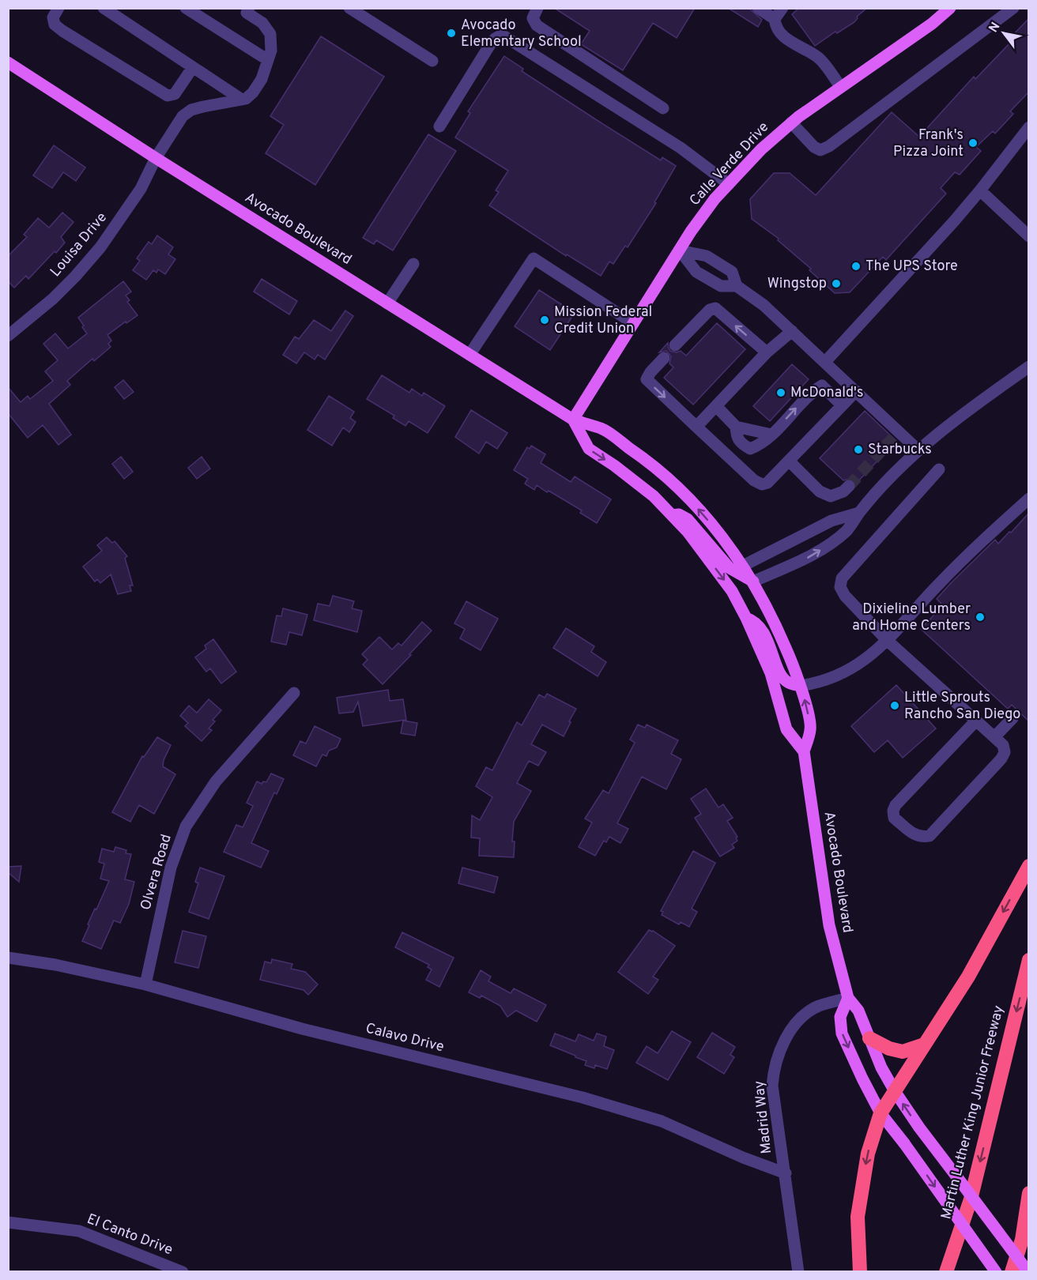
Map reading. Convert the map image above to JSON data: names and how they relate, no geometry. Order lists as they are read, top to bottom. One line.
{"streets":{"highway":["Martin Luther King Junior Freeway"],"main road":["Calle Verde Drive","Avocado Boulevard"],"street":["Louisa Drive","Olvera Road","Calavo Drive","Madrid Way","El Canto Drive"]},"crossings":[["Calle Verde Drive","Avocado Boulevard"],["Avocado Boulevard","Louisa Drive"],["Avocado Boulevard","Madrid Way"],["Olvera Road","Calavo Drive"],["Calavo Drive","Madrid Way"]],"places":["Avocado Elementary School","Frank's Pizza Joint","The UPS Store","Wingstop","Mission Federal Credit Union","McDonald's","Starbucks","Dixieline Lumber and Home Centers","Little Sprouts Rancho San Diego"],"north":"top left"}
